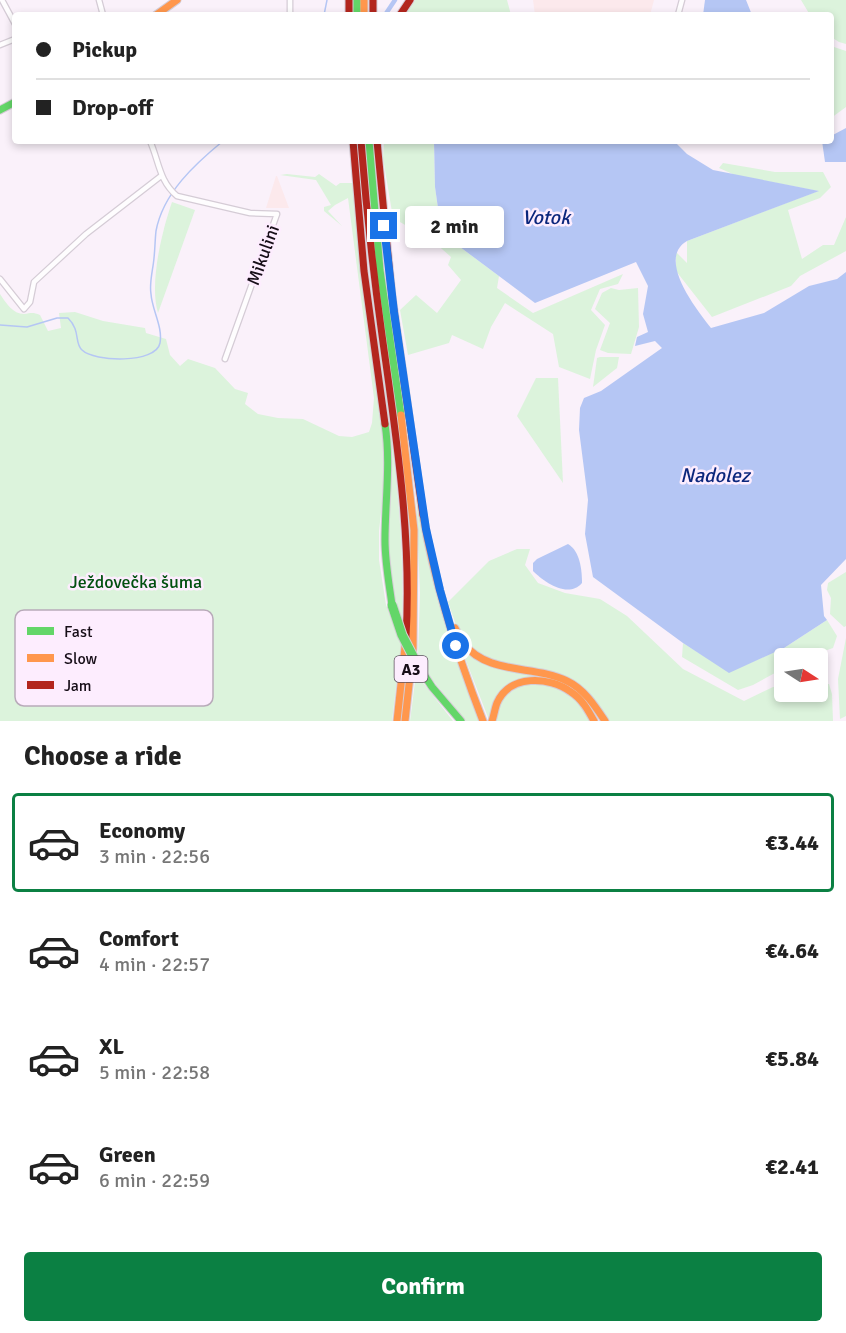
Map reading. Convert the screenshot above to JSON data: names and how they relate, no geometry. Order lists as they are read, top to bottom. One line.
{"streets":{"main road":["A3"],"street":["Mikulini"]},"water":["Votok","Nadolez"],"parks":["Ježdovečka šuma"],"legend":["Fast","Slow","Jam"],"north":"right","page":{"banner":["Pickup","Drop-off"],"bubble":"2 min","heading":"Choose a ride","list":[{"name":"Economy","note":"3 min · 22:56","value":"€3.44"},{"name":"Comfort","note":"4 min · 22:57","value":"€4.64"},{"name":"XL","note":"5 min · 22:58","value":"€5.84"},{"name":"Green","note":"6 min · 22:59","value":"€2.41"}],"buttons":"Confirm"}}
